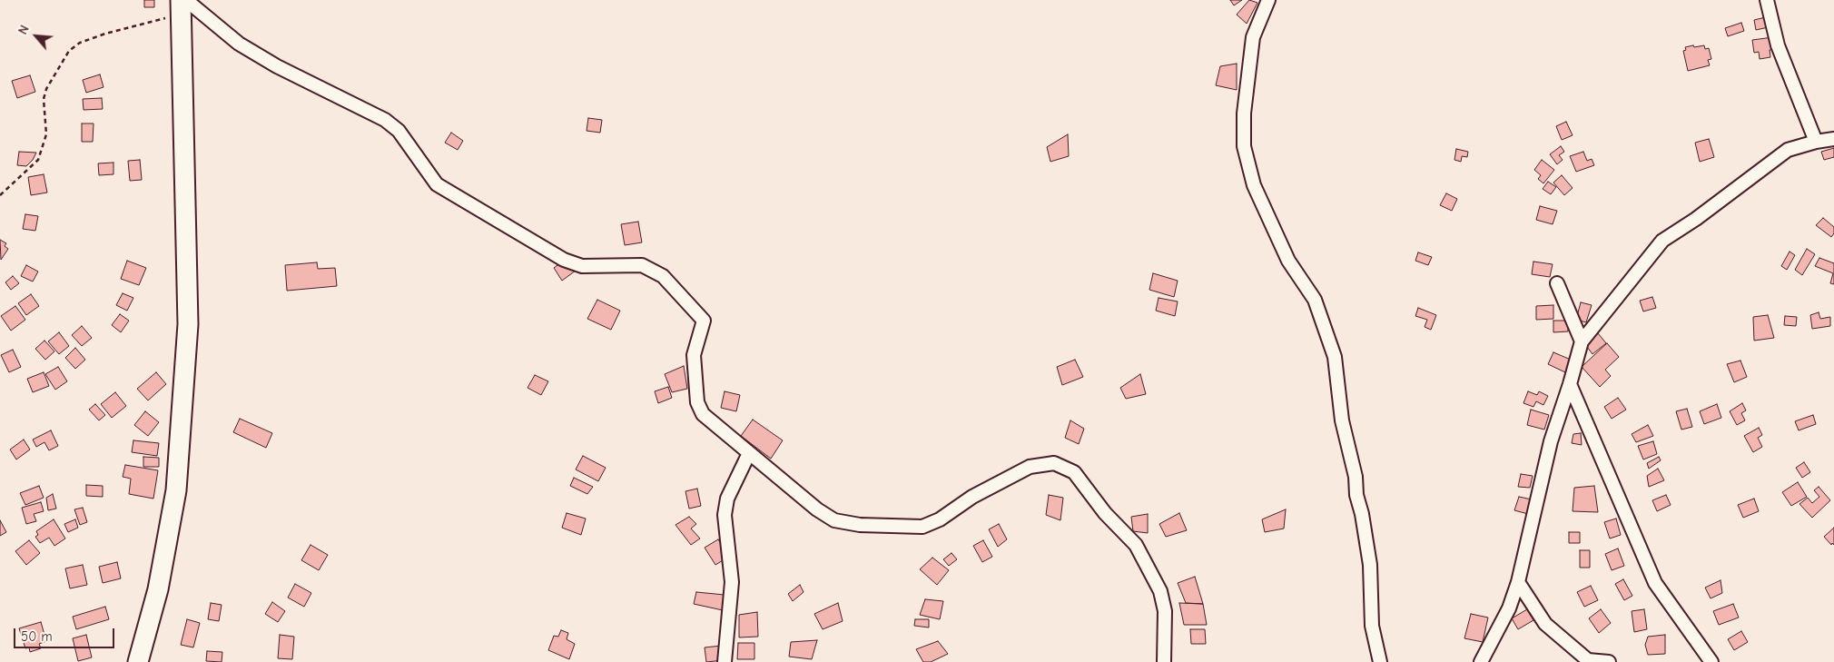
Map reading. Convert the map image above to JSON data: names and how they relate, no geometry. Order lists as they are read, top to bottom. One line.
{"scale_bar":"50 m","north":"top left"}
